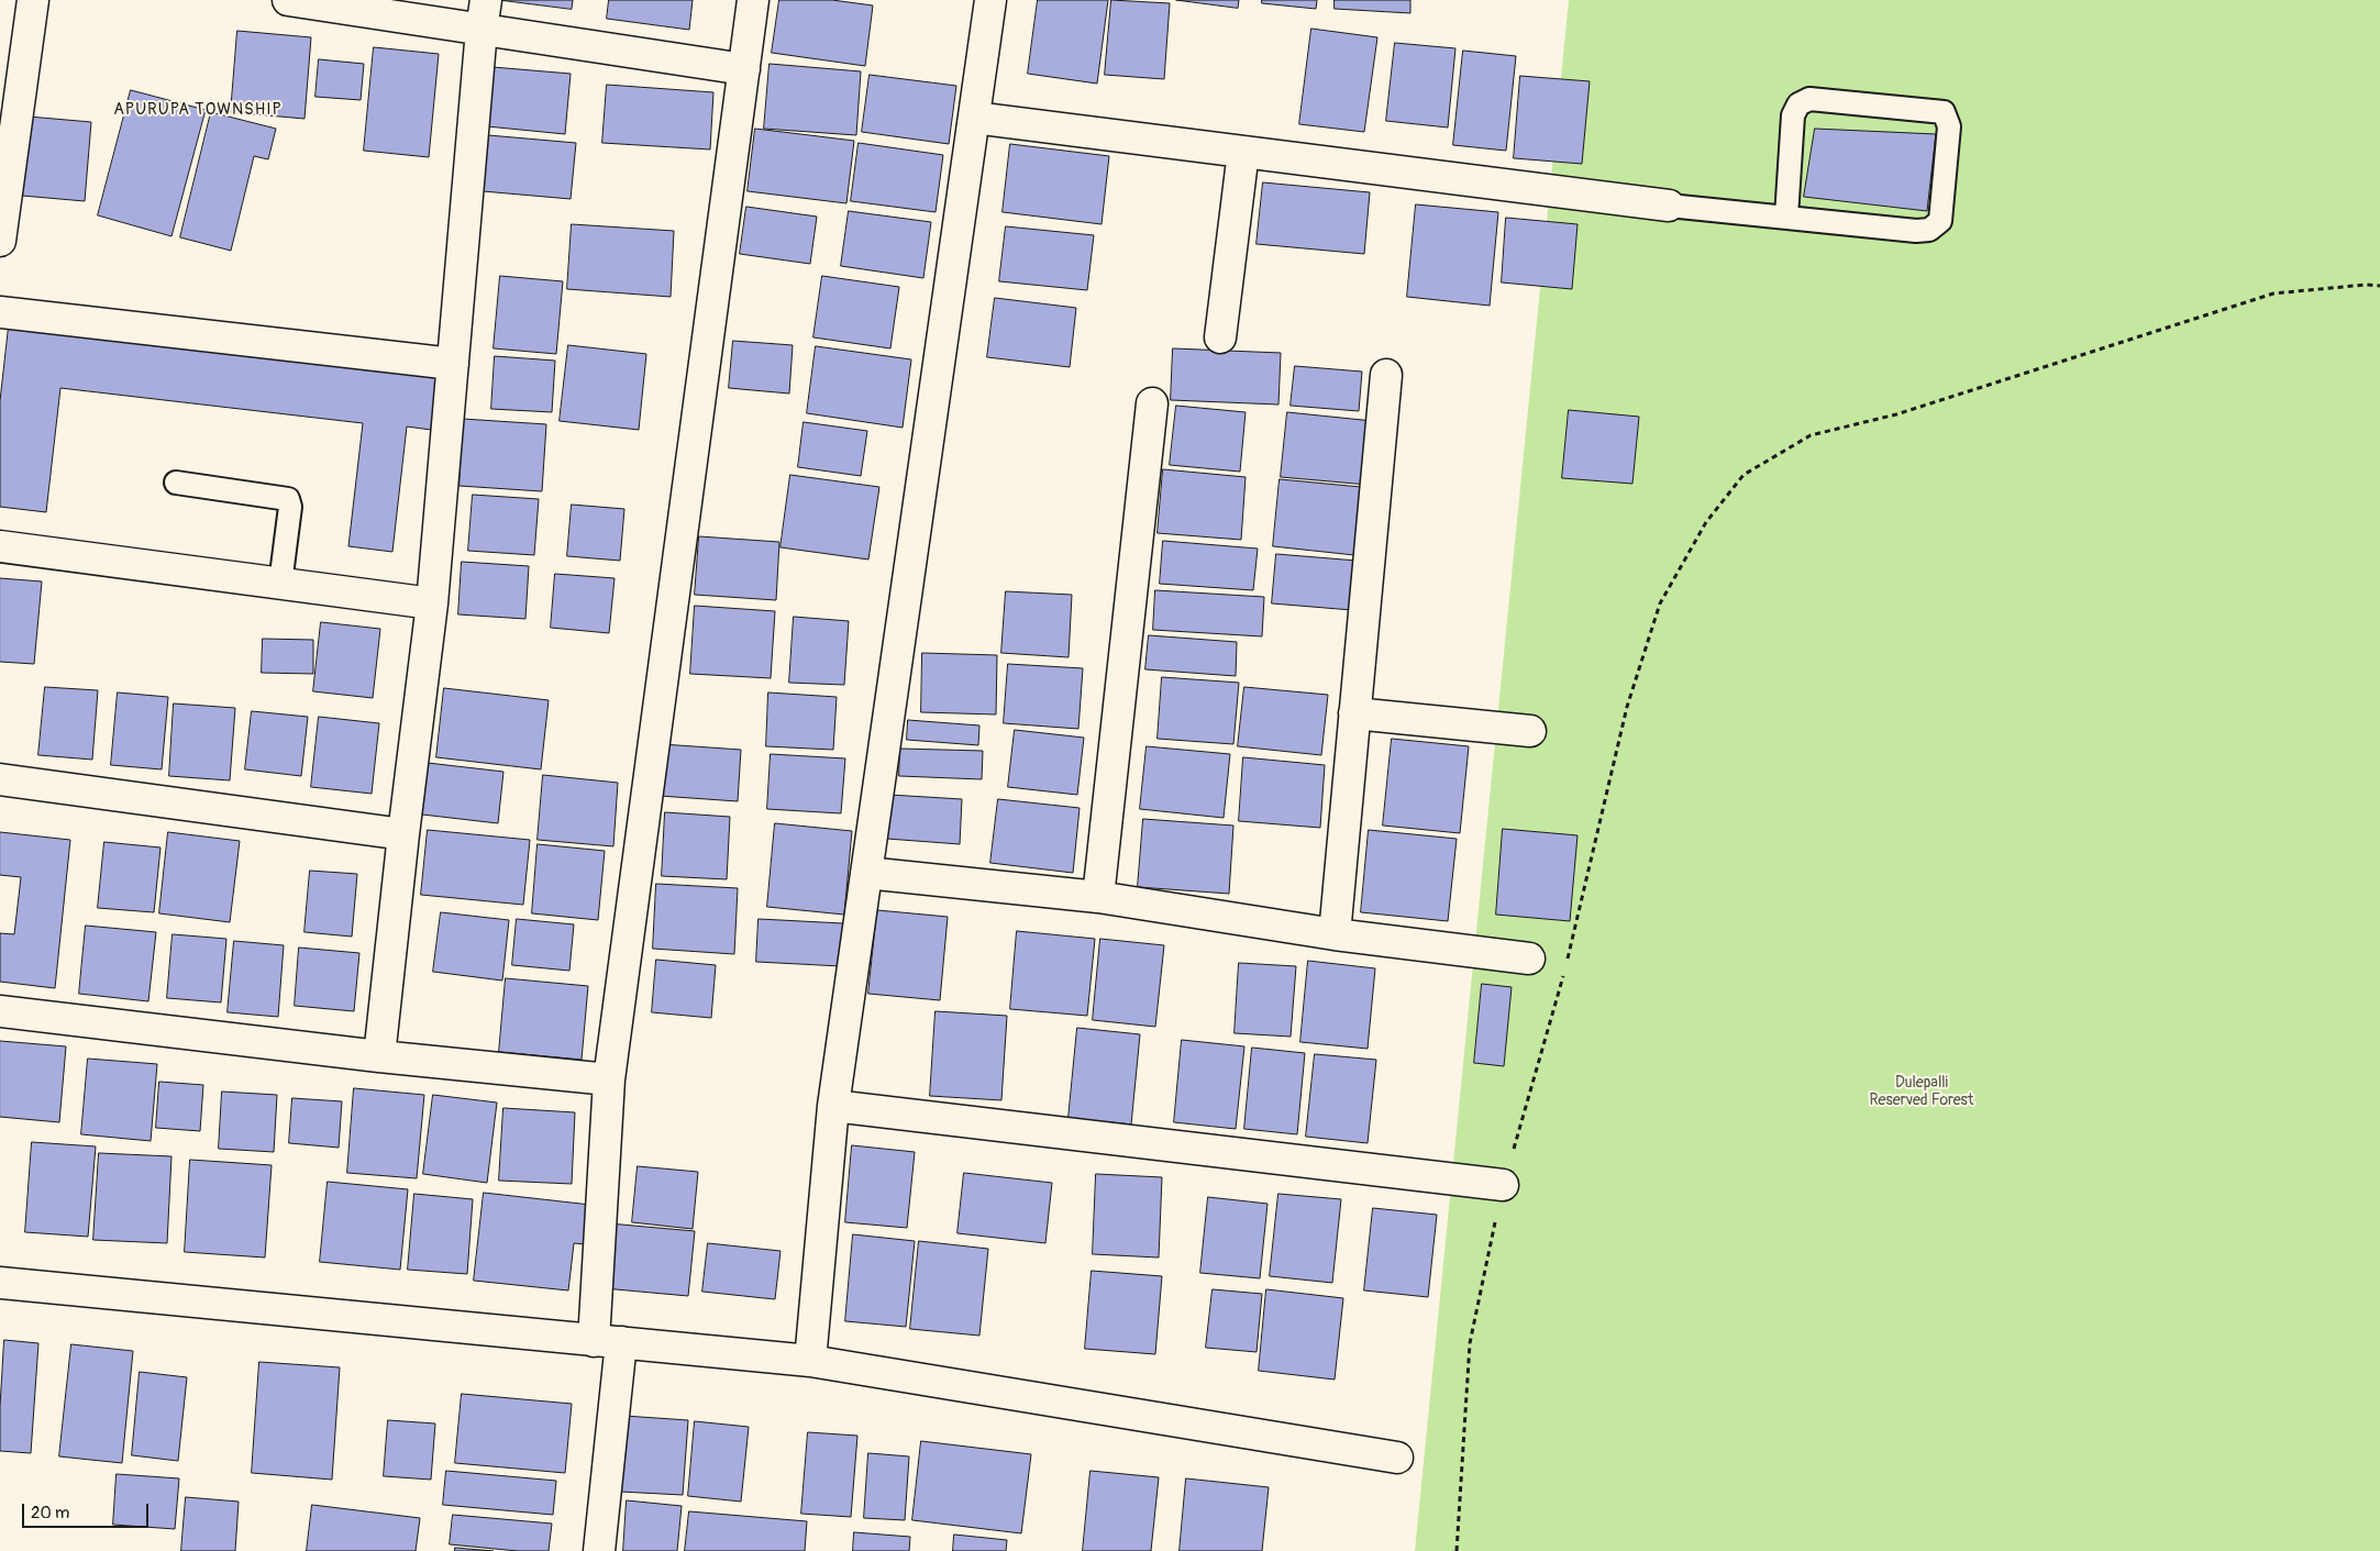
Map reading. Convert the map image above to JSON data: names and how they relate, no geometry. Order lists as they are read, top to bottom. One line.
{"districts":["APURUPA TOWNSHIP"],"parks":["Dulepalli Reserved Forest"],"scale_bar":"20 m"}
